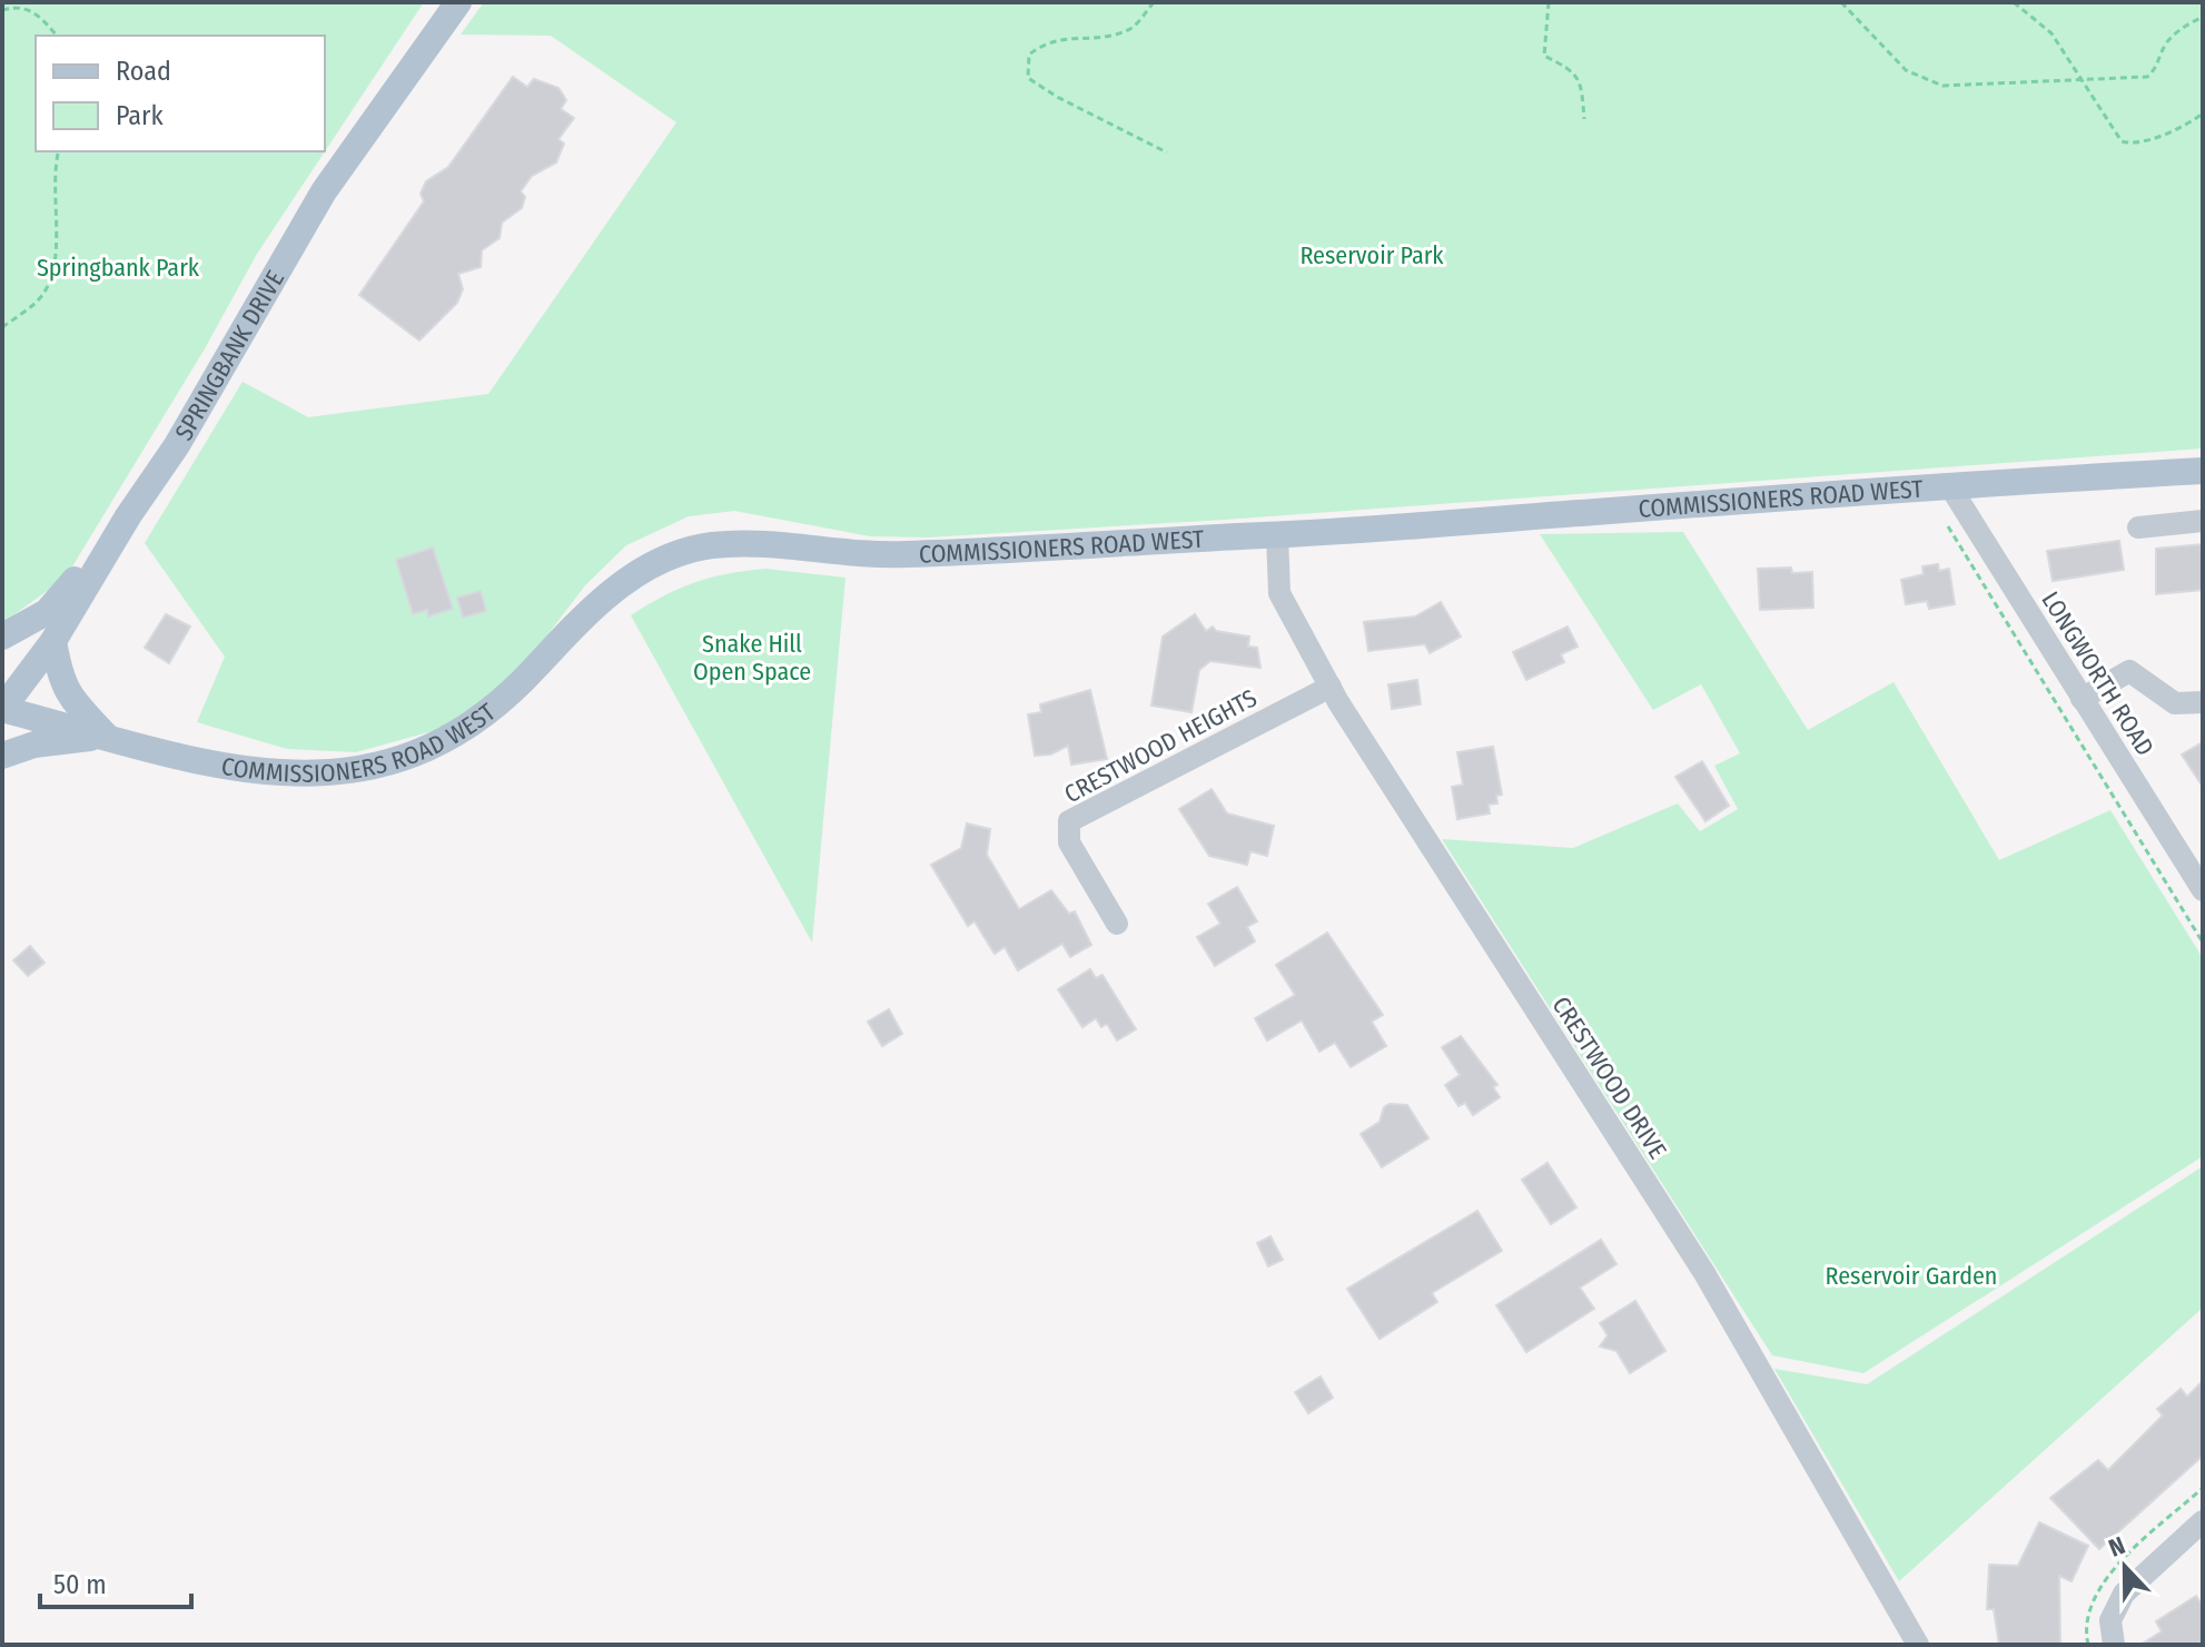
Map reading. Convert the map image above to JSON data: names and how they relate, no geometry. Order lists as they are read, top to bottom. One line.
{"streets":{"main road":["SPRINGBANK DRIVE","COMMISSIONERS ROAD WEST"],"street":["LONGWORTH ROAD","CRESTWOOD HEIGHTS","CRESTWOOD DRIVE"]},"crossings":[["SPRINGBANK DRIVE","COMMISSIONERS ROAD WEST"],["COMMISSIONERS ROAD WEST","LONGWORTH ROAD"],["COMMISSIONERS ROAD WEST","CRESTWOOD DRIVE"],["CRESTWOOD HEIGHTS","CRESTWOOD DRIVE"]],"parks":["Reservoir Park","Springbank Park","Snake Hill Open Space","Reservoir Garden"],"legend":["Road","Park"],"scale_bar":"50 m","north":"top"}
